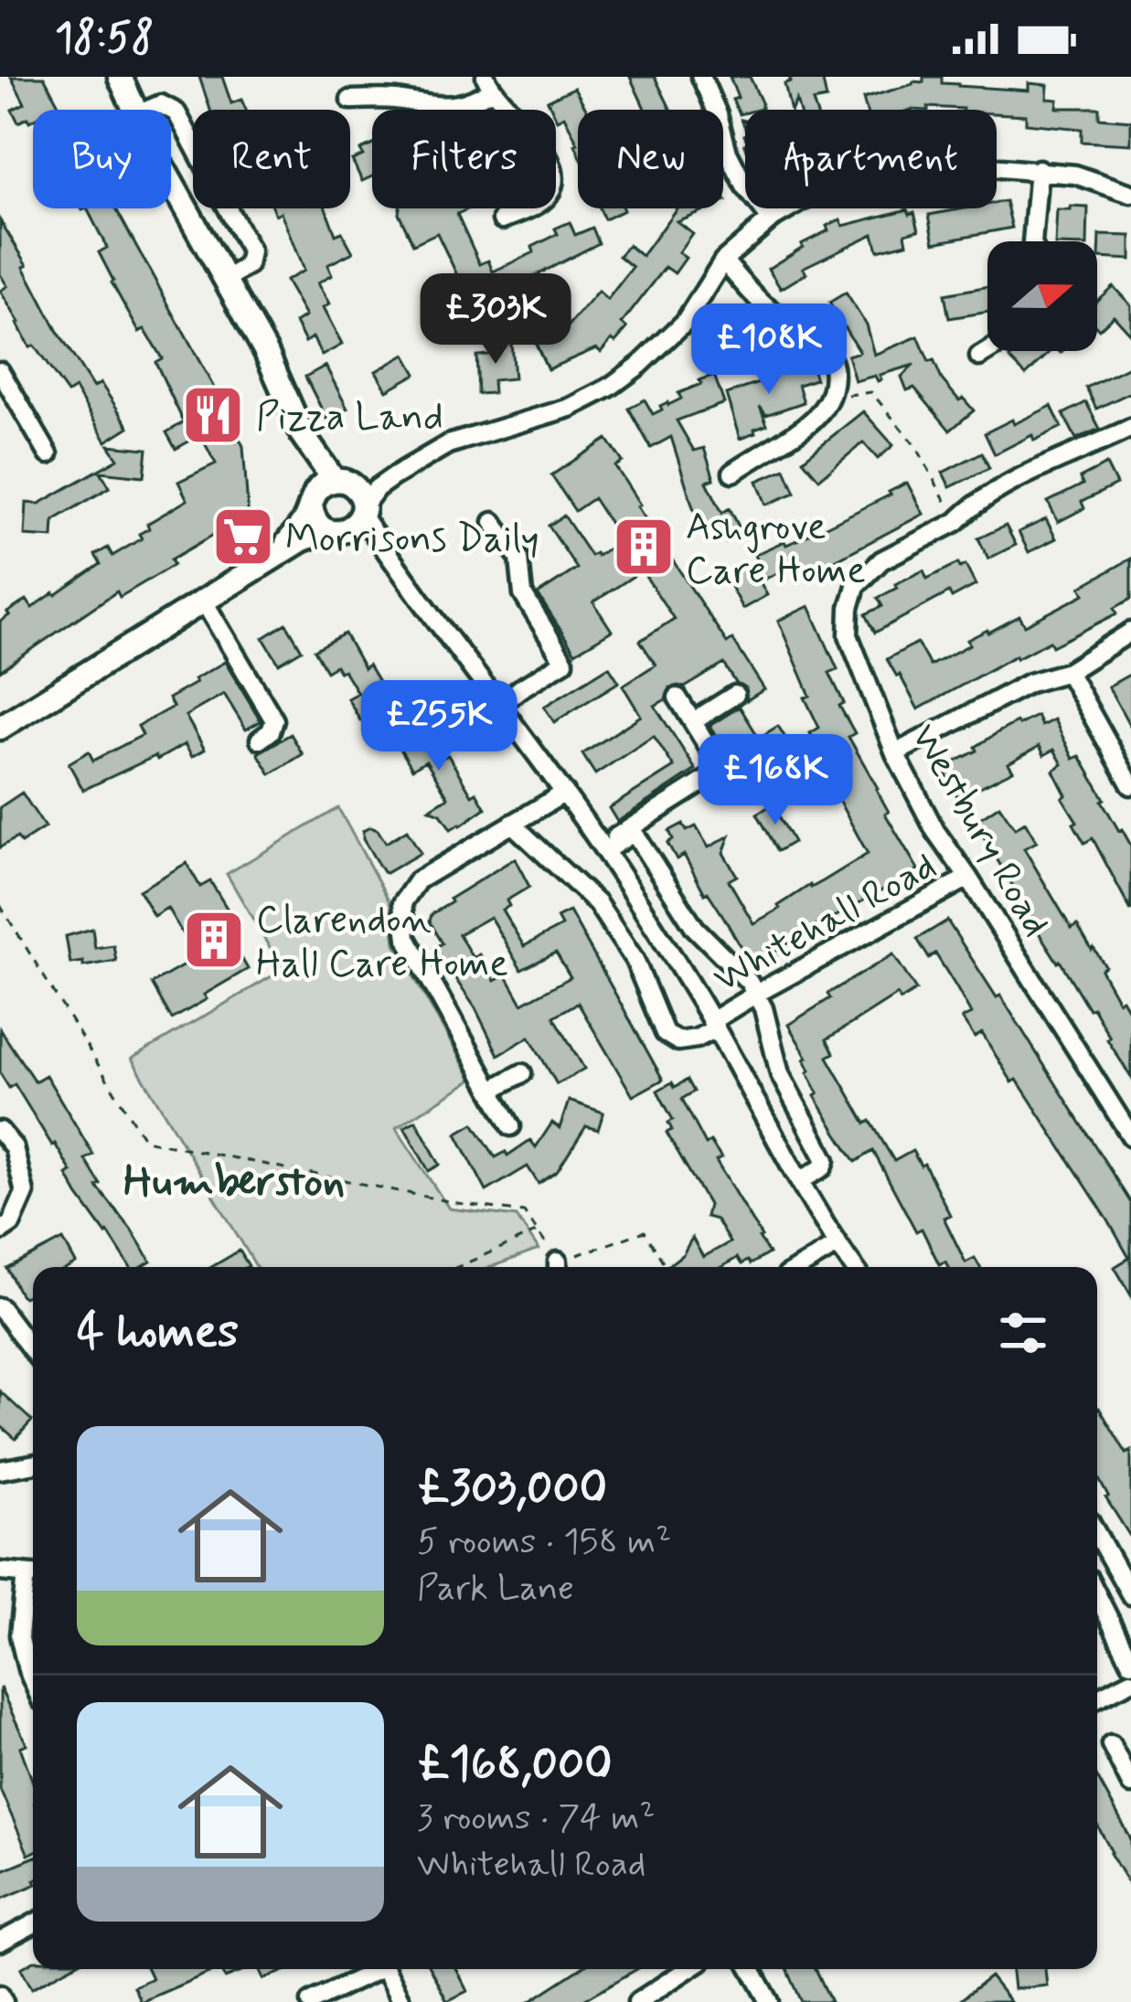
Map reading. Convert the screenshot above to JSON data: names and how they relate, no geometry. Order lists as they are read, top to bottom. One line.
{"streets":{"street":["Westbury Road","Whitehall Road"]},"crossings":[["Westbury Road","Whitehall Road"]],"districts":["Humberston"],"places":{"restaurant":["Pizza Land"],"supermarket":["Morrisons Daily"],"building":["Ashgrove Care Home","Clarendon Hall Care Home"]},"north":"right","page":{"status":"18:58","chip":["Buy","Rent","Filters","New","Apartment"],"price":["£303K","£108K","£255K","£168K"],"heading":"4 homes","list":[{"name":"£303,000","note":"5 rooms · 158 m² · Park Lane"},{"name":"£168,000","note":"3 rooms · 74 m² · Whitehall Road"}]}}
